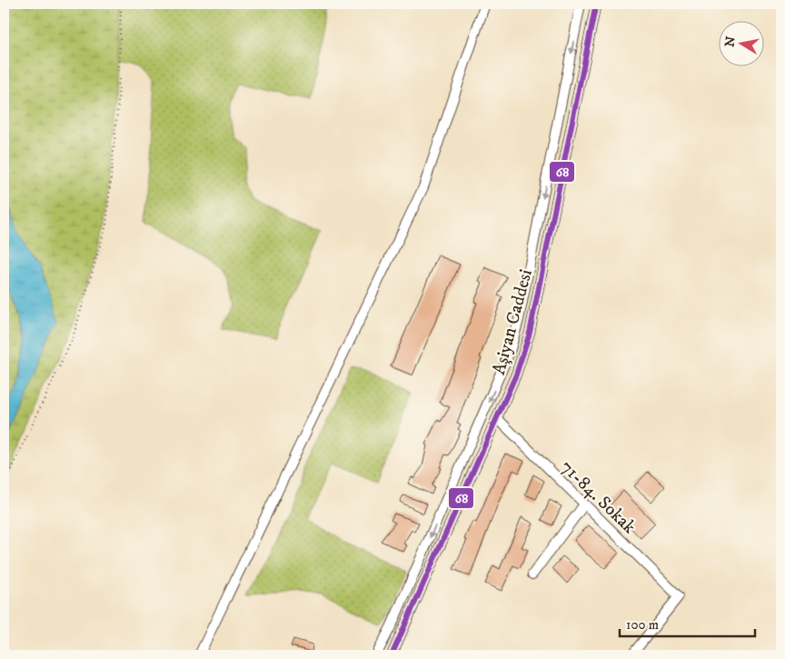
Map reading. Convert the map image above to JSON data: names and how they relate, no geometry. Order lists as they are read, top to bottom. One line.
{"streets":{"street":["Aşiyan Caddesi","71-84. Sokak"]},"crossings":[["Aşiyan Caddesi","71-84. Sokak"]],"lines":["transit line 68"],"scale_bar":"100 m","north":"left"}
